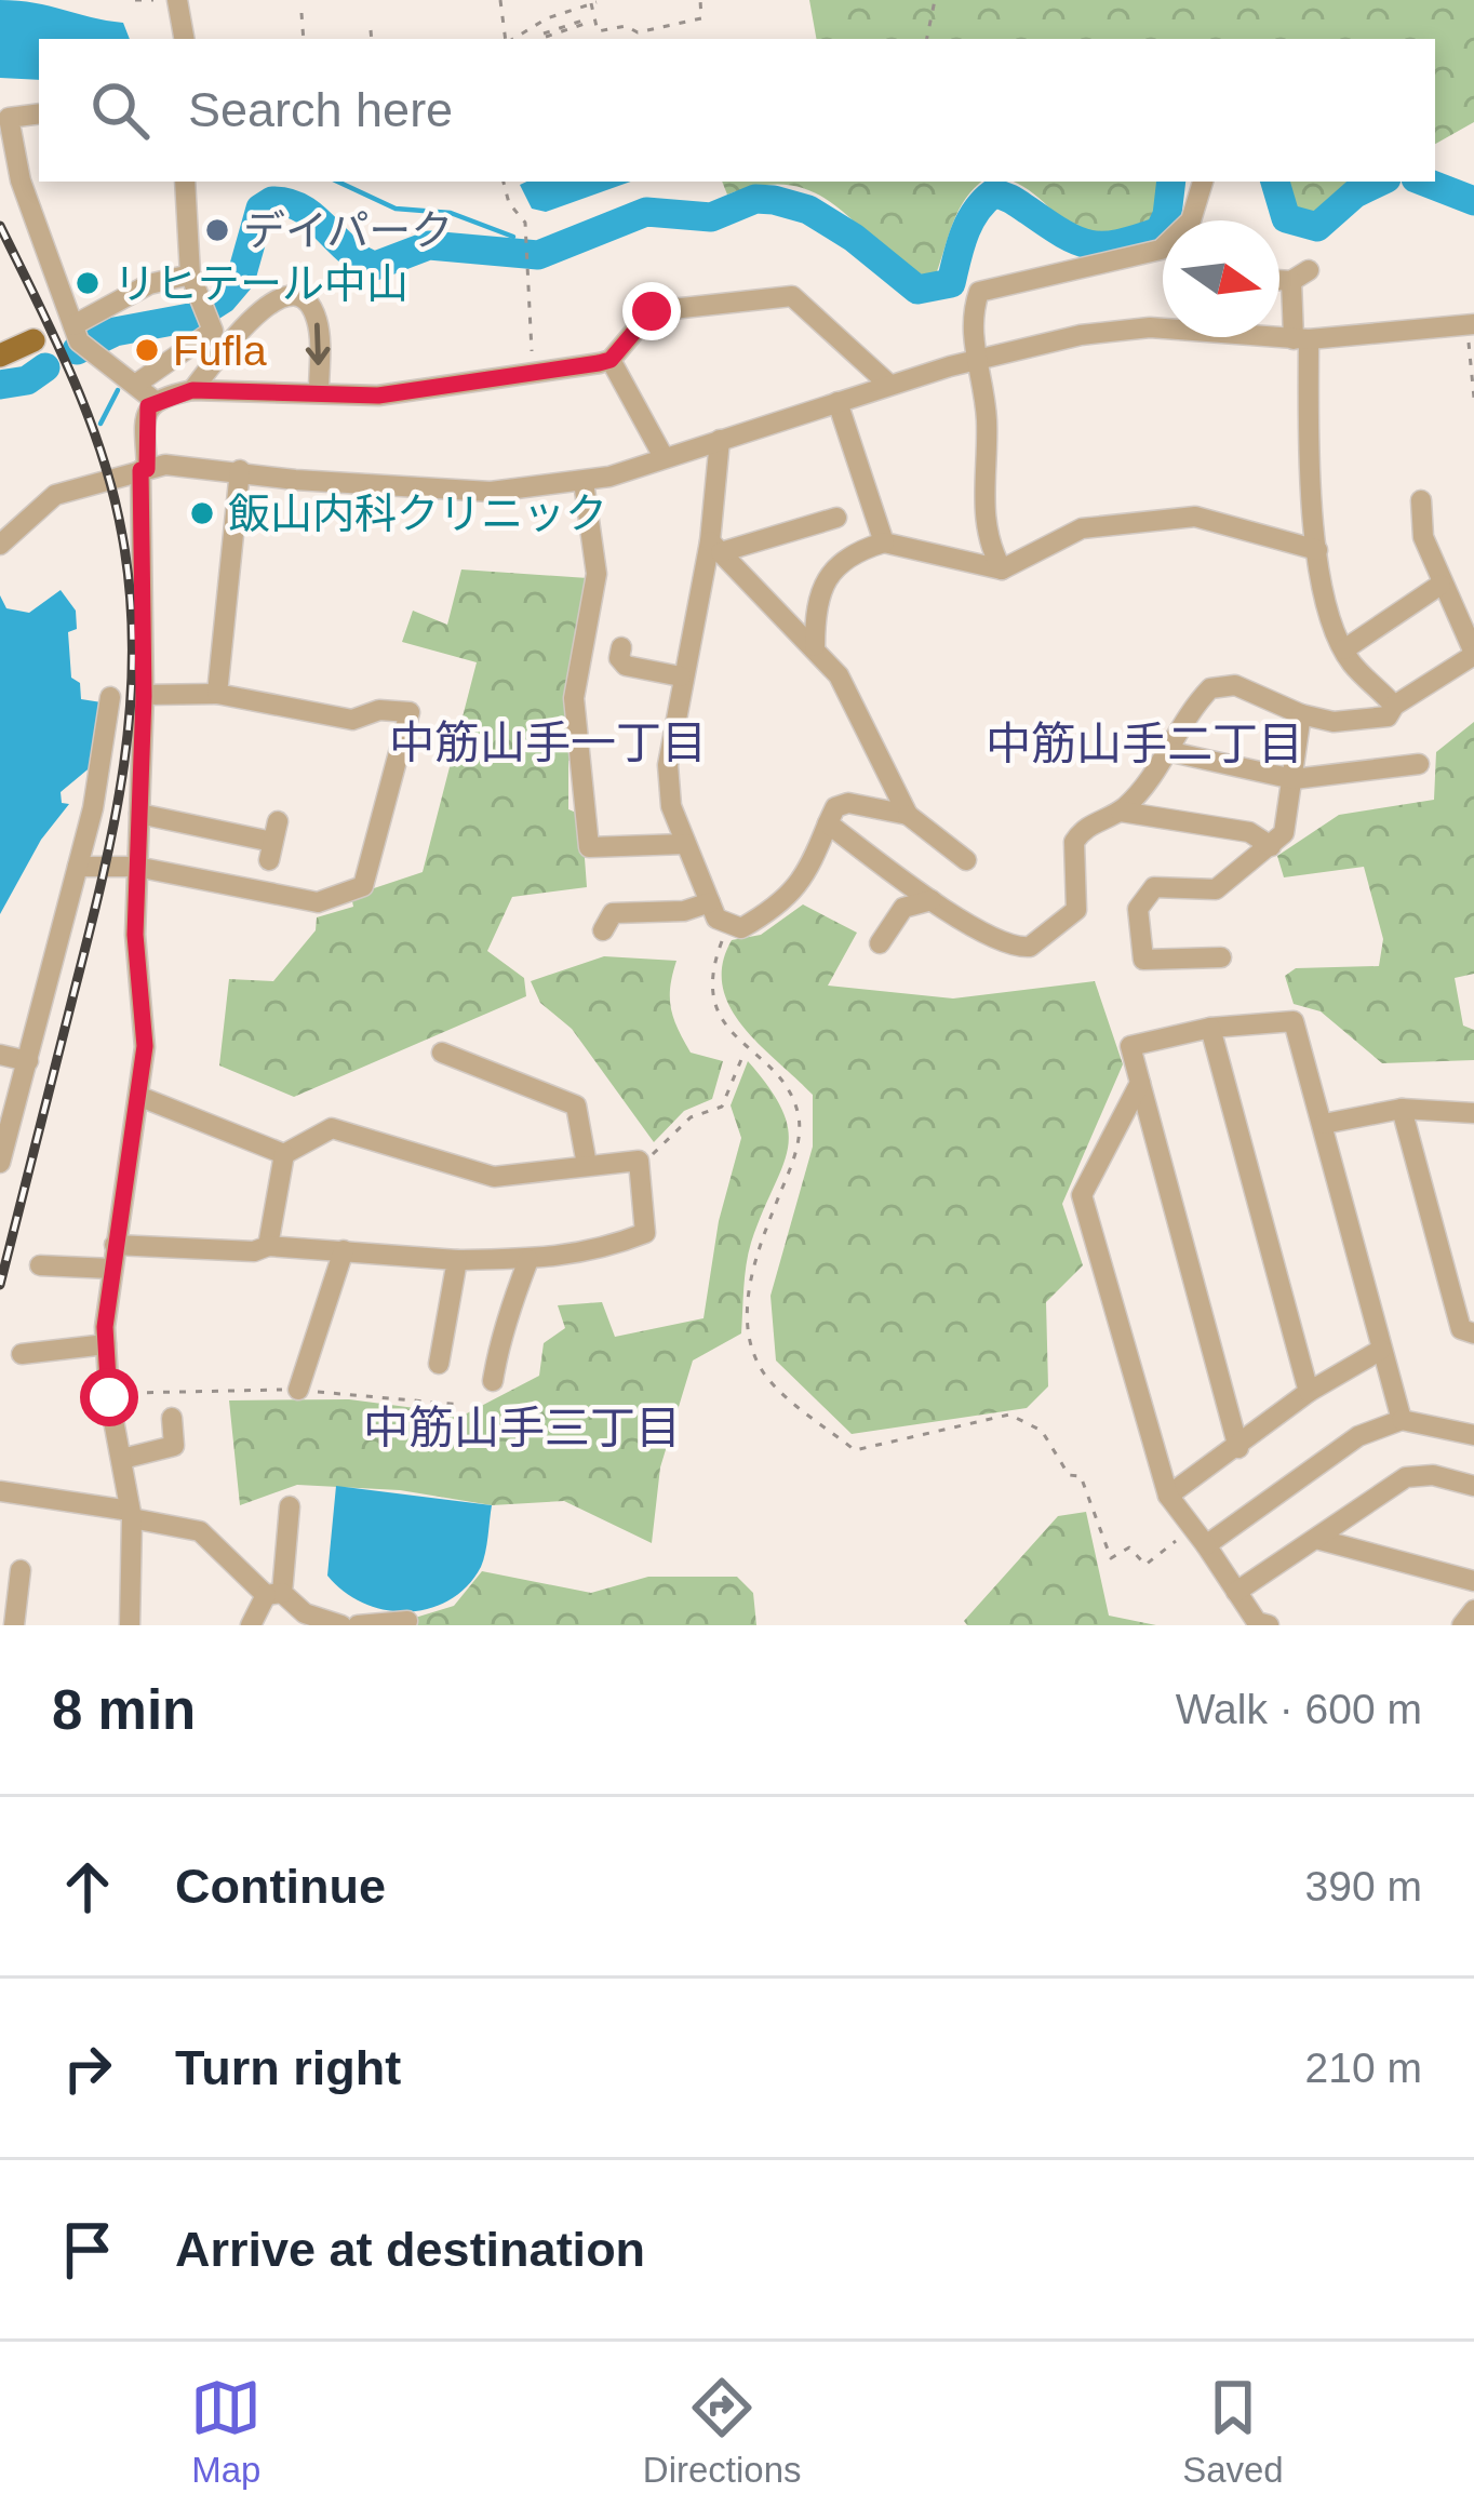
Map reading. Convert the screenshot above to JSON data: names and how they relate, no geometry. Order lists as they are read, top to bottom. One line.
{"districts":["中筋山手一丁目","中筋山手二丁目","中筋山手三丁目"],"places":["デイパーク","リヒテール中山","Fufla","飯山内科クリニック"],"north":"right","page":{"search":"Search here","heading":["8 min","Walk · 600 m"],"list":[["Continue","390 m"],["Turn right","210 m"],"Arrive at destination"],"nav":["Map","Directions","Saved"]}}
